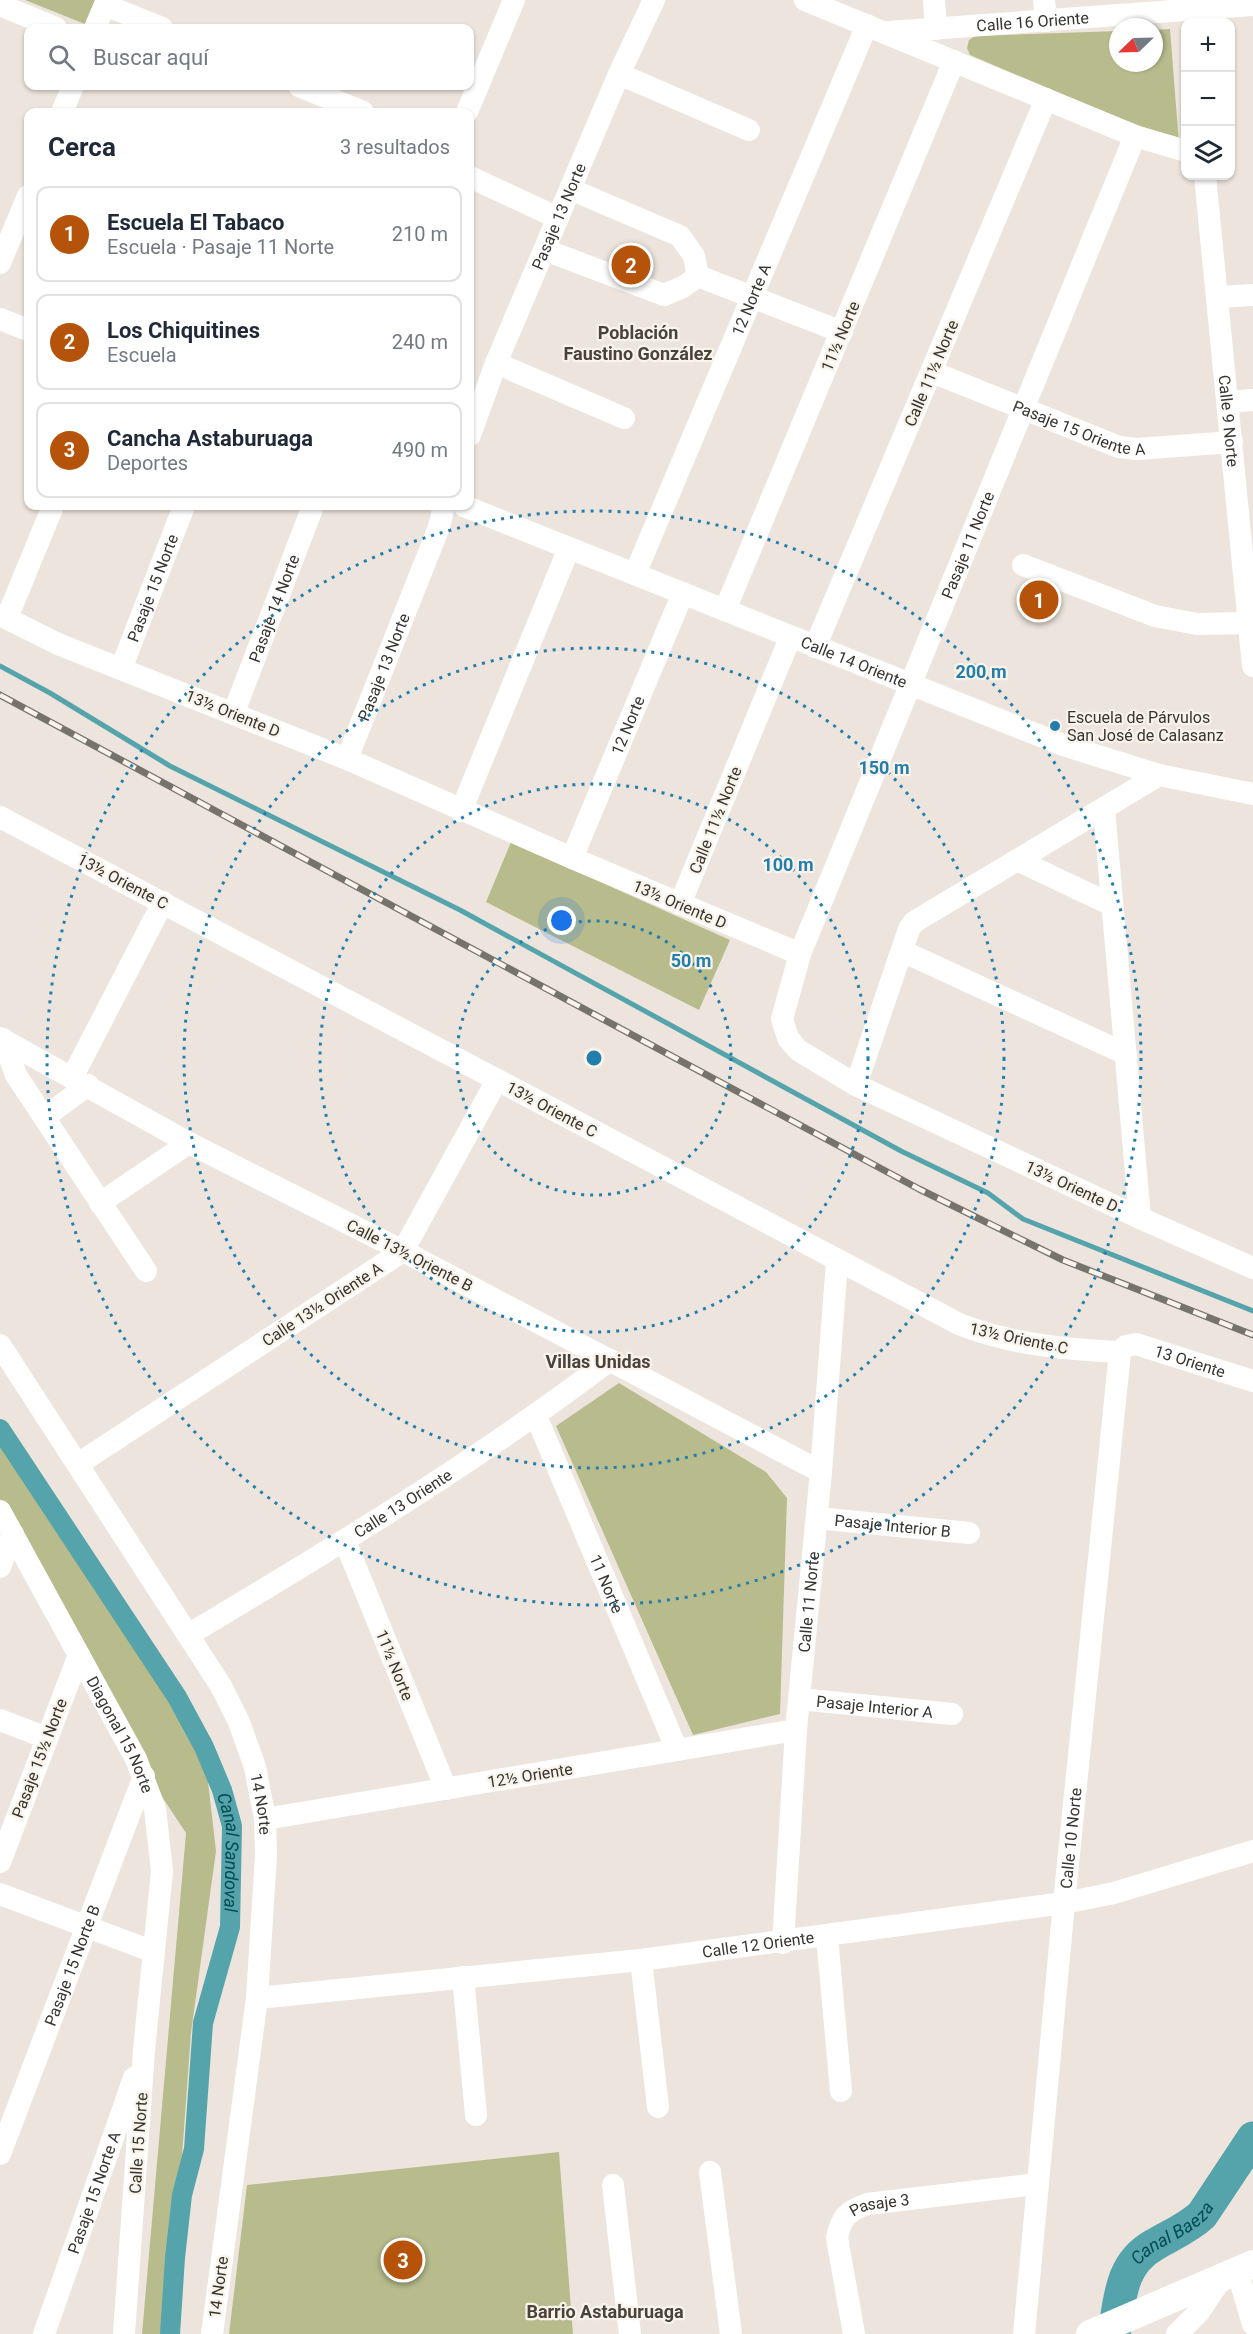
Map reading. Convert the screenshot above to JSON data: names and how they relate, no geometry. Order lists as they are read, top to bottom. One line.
{"streets":{"street":["Calle 16 Oriente","Pasaje 13 Norte","12 Norte A","11½ Norte","Calle 11½ Norte","Calle 9 Norte","Pasaje 15 Oriente A","Pasaje 11 Norte","Pasaje 15 Norte","Pasaje 14 Norte","Calle 14 Oriente","13½ Oriente D","12 Norte","13½ Oriente C","Calle 13½ Oriente B","Calle 13½ Oriente A","13 Oriente","Calle 13 Oriente","Pasaje Interior B","11 Norte","Calle 11 Norte","Pasaje Interior A","Diagonal 15 Norte","Pasaje 15½ Norte","12½ Oriente","14 Norte","Calle 10 Norte","Calle 12 Oriente","Pasaje 15 Norte B","Calle 15 Norte","Pasaje 15 Norte A","Pasaje 3"]},"crossings":[["Calle 16 Oriente","12 Norte A"],["Calle 16 Oriente","11½ Norte"],["Calle 16 Oriente","Calle 11½ Norte"],["Calle 16 Oriente","Pasaje 11 Norte"],["Pasaje 13 Norte","13½ Oriente D"],["12 Norte A","Calle 14 Oriente"],["11½ Norte","Calle 14 Oriente"],["11½ Norte","Calle 13 Oriente"],["11½ Norte","12½ Oriente"],["Calle 11½ Norte","Pasaje 15 Oriente A"],["Calle 11½ Norte","Calle 14 Oriente"],["Calle 11½ Norte","13½ Oriente D"],["Calle 9 Norte","Pasaje 15 Oriente A"],["Pasaje 15 Oriente A","Pasaje 11 Norte"],["Pasaje 11 Norte","Calle 14 Oriente"],["Pasaje 11 Norte","13½ Oriente D"],["Pasaje 15 Norte","13½ Oriente D"],["Pasaje 14 Norte","13½ Oriente D"],["Calle 14 Oriente","12 Norte"],["13½ Oriente D","12 Norte"],["13½ Oriente C","Calle 13½ Oriente A"],["13½ Oriente C","13 Oriente"],["13½ Oriente C","Calle 11 Norte"],["13½ Oriente C","Calle 10 Norte"],["Calle 13½ Oriente B","Calle 13½ Oriente A"],["Calle 13½ Oriente B","Calle 13 Oriente"],["Calle 13½ Oriente B","Calle 11 Norte"],["Calle 13½ Oriente A","14 Norte"],["13 Oriente","Calle 10 Norte"],["Calle 13 Oriente","11 Norte"],["Calle 13 Oriente","14 Norte"],["Pasaje Interior B","Calle 11 Norte"],["11 Norte","12½ Oriente"],["Calle 11 Norte","Pasaje Interior A"],["Calle 11 Norte","12½ Oriente"],["Calle 11 Norte","Calle 12 Oriente"],["Diagonal 15 Norte","Pasaje 15½ Norte"],["Diagonal 15 Norte","Pasaje 15 Norte B"],["Diagonal 15 Norte","Calle 15 Norte"],["12½ Oriente","14 Norte"],["14 Norte","Calle 12 Oriente"],["Calle 10 Norte","Calle 12 Oriente"],["Calle 10 Norte","Pasaje 3"],["Calle 15 Norte","Pasaje 15 Norte A"]],"districts":["Población Faustino González","Villas Unidas","Barrio Astaburuaga"],"water":["Canal Sandoval","Canal Baeza"],"places":["Escuela de Párvulos San José de Calasanz"],"north":"bottom left","page":{"map_buttons":["+","−"],"search":"Buscar aquí","heading":["Cerca","3 resultados"],"list":[{"mark":"1","name":"Escuela El Tabaco","note":"Escuela · Pasaje 11 Norte","value":"210 m"},{"mark":"2","name":"Los Chiquitines","note":"Escuela","value":"240 m"},{"mark":"3","name":"Cancha Astaburuaga","note":"Deportes","value":"490 m"}],"pins":["2","1","3"]},"rings":["200 m","150 m","100 m","50 m"]}
